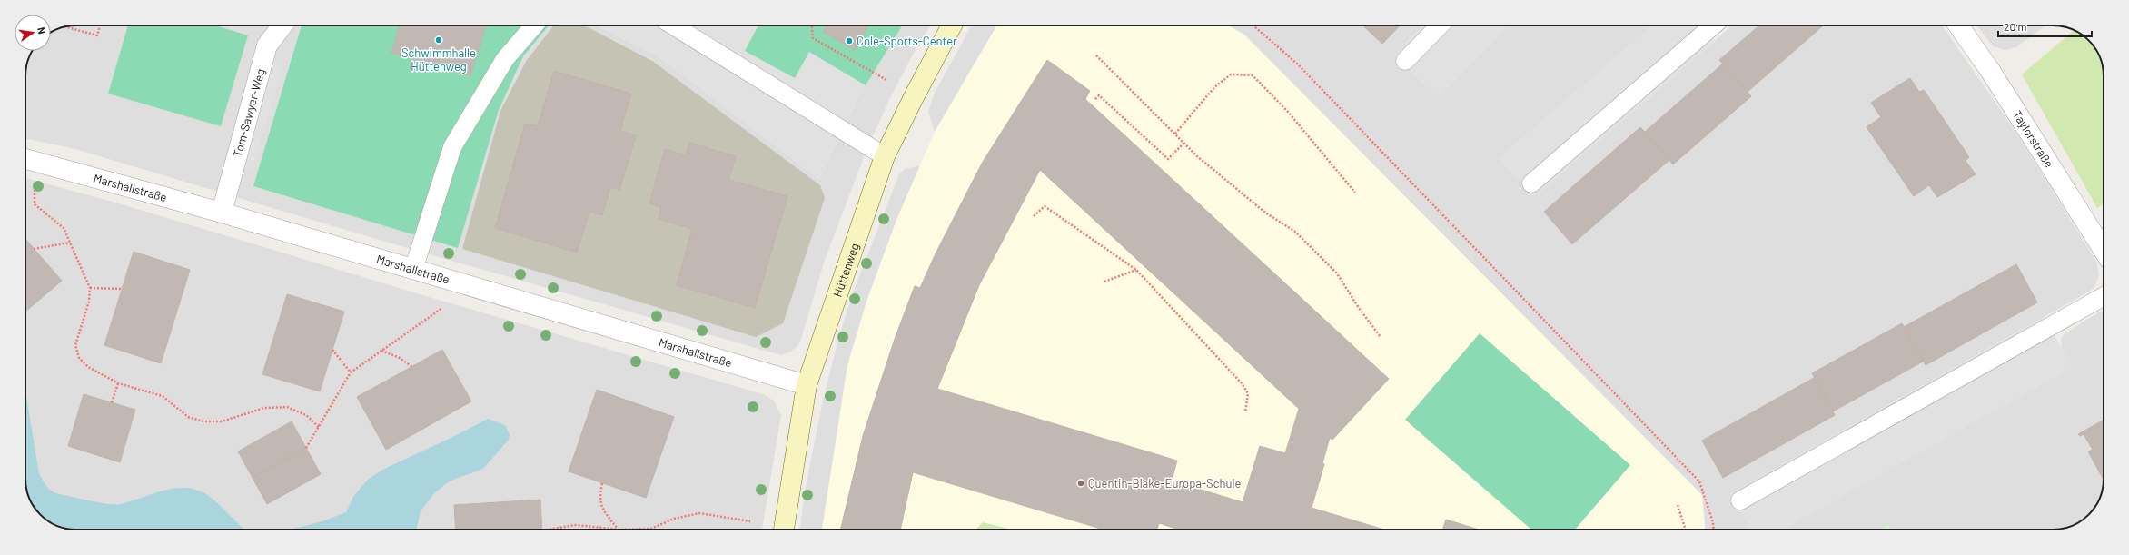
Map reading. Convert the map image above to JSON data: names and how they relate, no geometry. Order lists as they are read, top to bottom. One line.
{"streets":{"main road":["Hüttenweg"],"street":["Tom-Sawyer-Weg","Taylorstraße","Marshallstraße"]},"crossings":[["Tom-Sawyer-Weg","Marshallstraße"],["Marshallstraße","Hüttenweg"]],"places":["Schwimmhalle Hüttenweg","Cole-Sports-Center","Quentin-Blake-Europa-Schule"],"scale_bar":"20 m","north":"right"}
